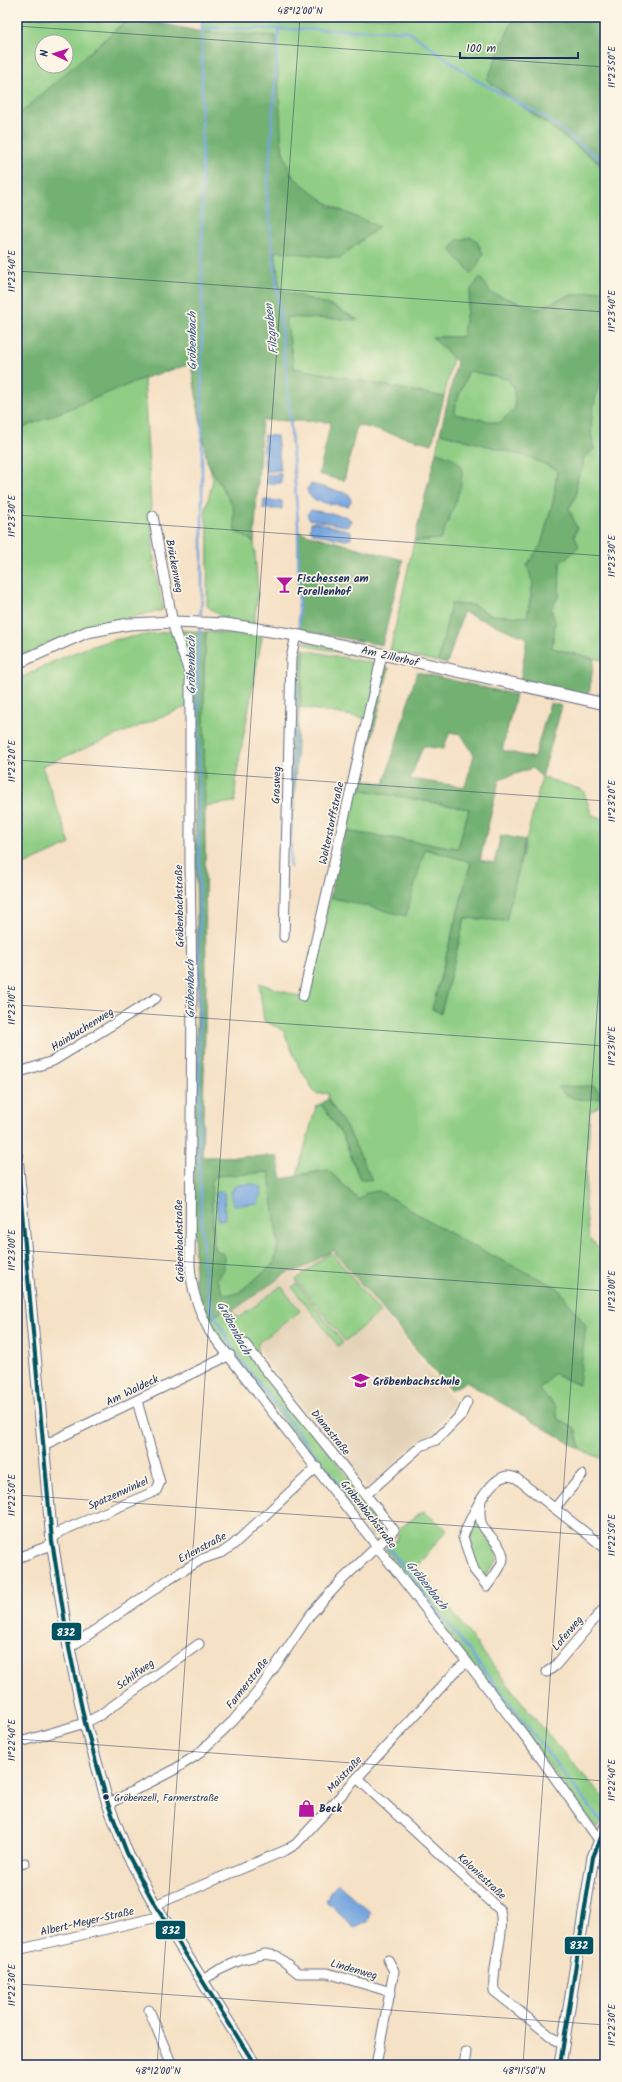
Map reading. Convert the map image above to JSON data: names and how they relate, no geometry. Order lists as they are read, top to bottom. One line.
{"streets":{"street":["Brückenweg","Am Zillerhof","Grasweg","Wolterstorffstraße","Gröbenbachstraße","Hainbuchenweg","Am Waldeck","Dianastraße","Spatzenwinkel","Erlenstraße","Loferweg","Schilfweg","Farmerstraße","Maistraße","Koloniestraße","Albert-Meyer-Straße","Lindenweg"]},"crossings":[["Brückenweg","Am Zillerhof"],["Brückenweg","Gröbenbachstraße"],["Am Zillerhof","Grasweg"],["Am Zillerhof","Wolterstorffstraße"],["Am Zillerhof","Gröbenbachstraße"],["Gröbenbachstraße","Am Waldeck"],["Gröbenbachstraße","Dianastraße"],["Gröbenbachstraße","Erlenstraße"],["Gröbenbachstraße","Farmerstraße"],["Gröbenbachstraße","Maistraße"],["Am Waldeck","Spatzenwinkel"],["Dianastraße","Farmerstraße"],["Maistraße","Koloniestraße"]],"water":["Filzgraben","Gröbenbach"],"places":{"bar":["Fischessen am Forellenhof"],"school or university":["Gröbenbachschule"],"other":["Gröbenzell, Farmerstraße"],"shop":["Beck"]},"lines":["transit line 832"],"scale_bar":"100 m","north":"left","coordinates":["48°12'00\"N","11°23'50\"E","11°23'40\"E","11°23'30\"E","11°23'20\"E","11°23'10\"E","11°23'00\"E","11°22'50\"E","11°22'40\"E","11°22'30\"E","48°11'50\"N"]}
